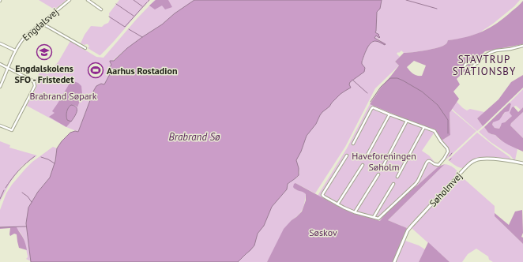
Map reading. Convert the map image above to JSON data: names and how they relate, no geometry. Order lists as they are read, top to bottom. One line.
{"streets":{"street":["Engdalsvej","Søholmvej"]},"districts":["STAVTRUP STATIONSBY"],"water":["Brabrand Sø"],"parks":["Brabrand Søpark","Haveforeningen Søholm","Søskov"],"places":{"school or university":["Engdalskolens SFO - Fristedet"],"sports":["Aarhus Rostadion"]}}
